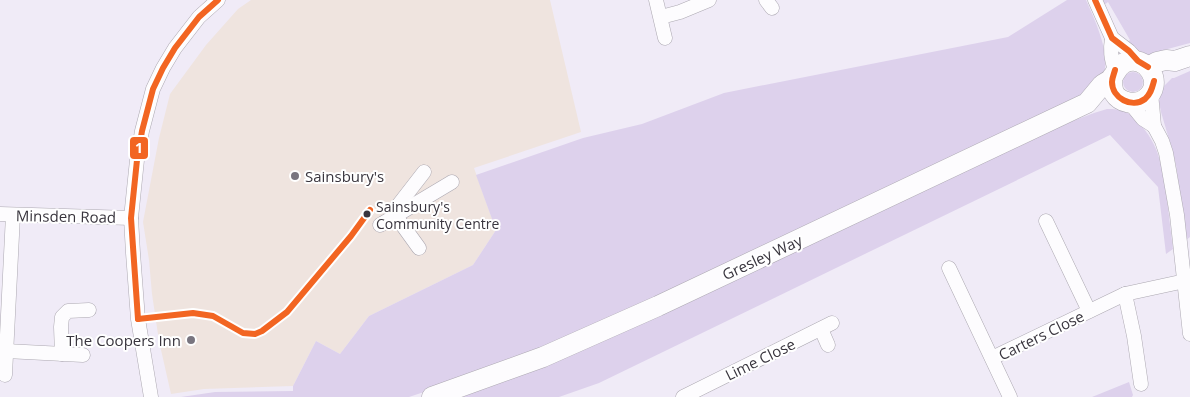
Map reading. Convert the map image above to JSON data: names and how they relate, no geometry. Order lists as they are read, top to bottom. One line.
{"streets":{"street":["Minsden Road","Gresley Way","Carters Close","Lime Close"]},"places":["Sainsbury's","Sainsbury's Community Centre","The Coopers Inn"],"lines":["transit line 1"]}
